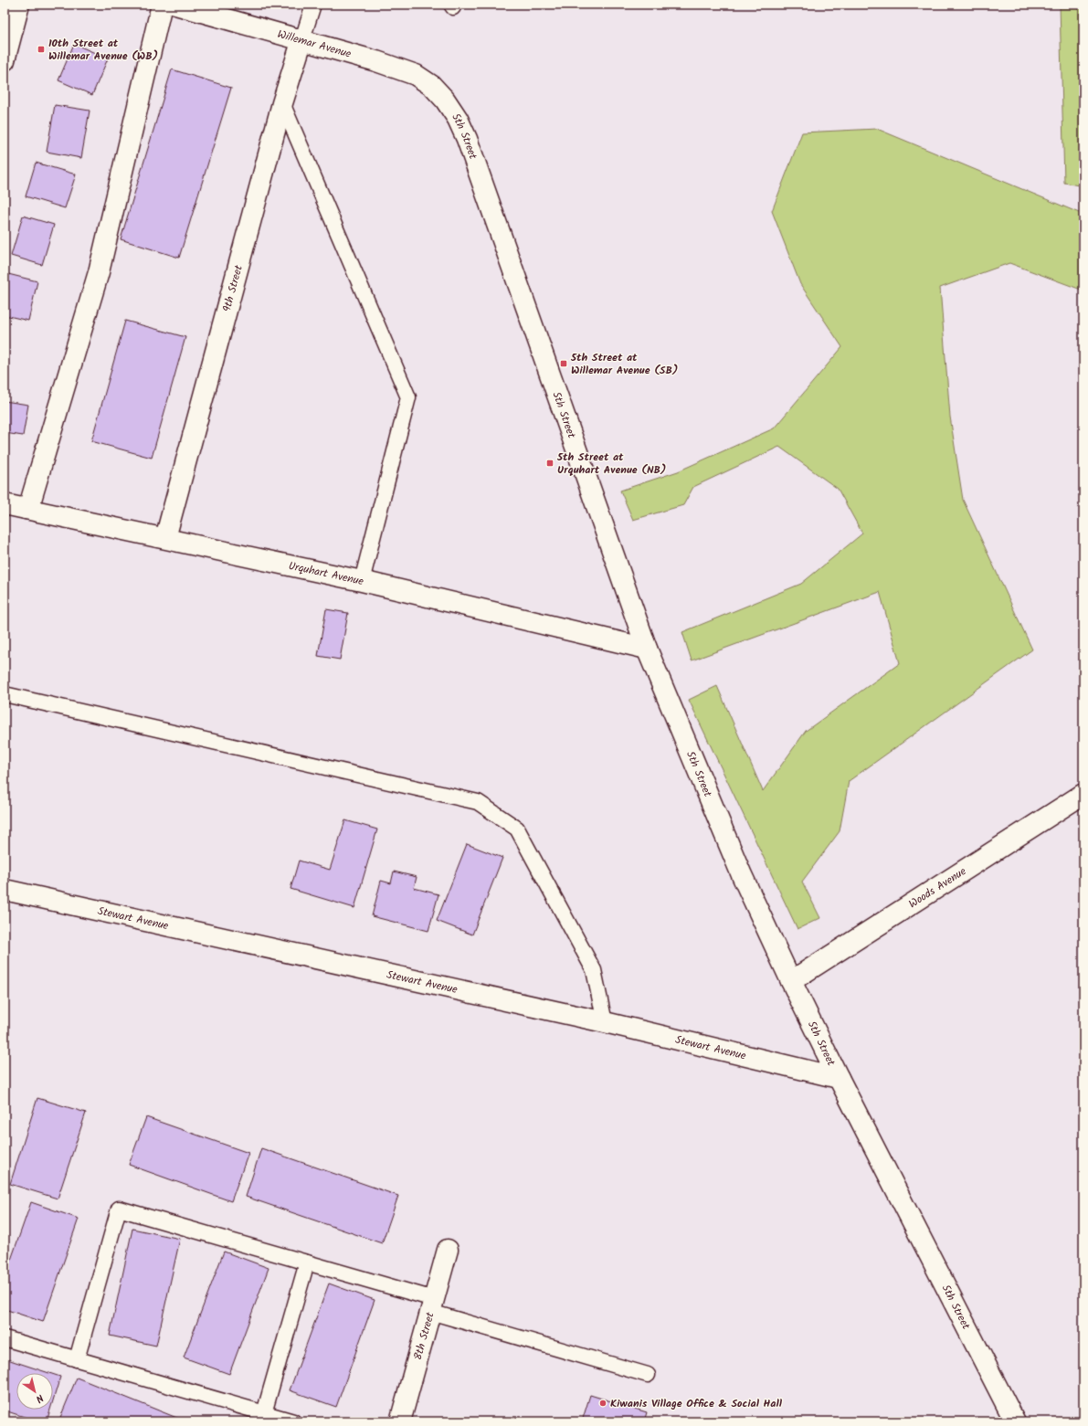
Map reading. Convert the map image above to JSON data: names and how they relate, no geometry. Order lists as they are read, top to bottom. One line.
{"streets":{"street":["Willemar Avenue","5th Street","9th Street","Urquhart Avenue","Woods Avenue","Stewart Avenue","8th Street"]},"crossings":[["Willemar Avenue","5th Street"],["Willemar Avenue","9th Street"],["5th Street","Urquhart Avenue"],["5th Street","Woods Avenue"],["5th Street","Stewart Avenue"],["9th Street","Urquhart Avenue"]],"places":{"transit":["10th Street at Willemar Avenue (WB)","5th Street at Willemar Avenue (SB)","5th Street at Urquhart Avenue (NB)"],"other":["Kiwanis Village Office & Social Hall"]},"north":"bottom right"}
